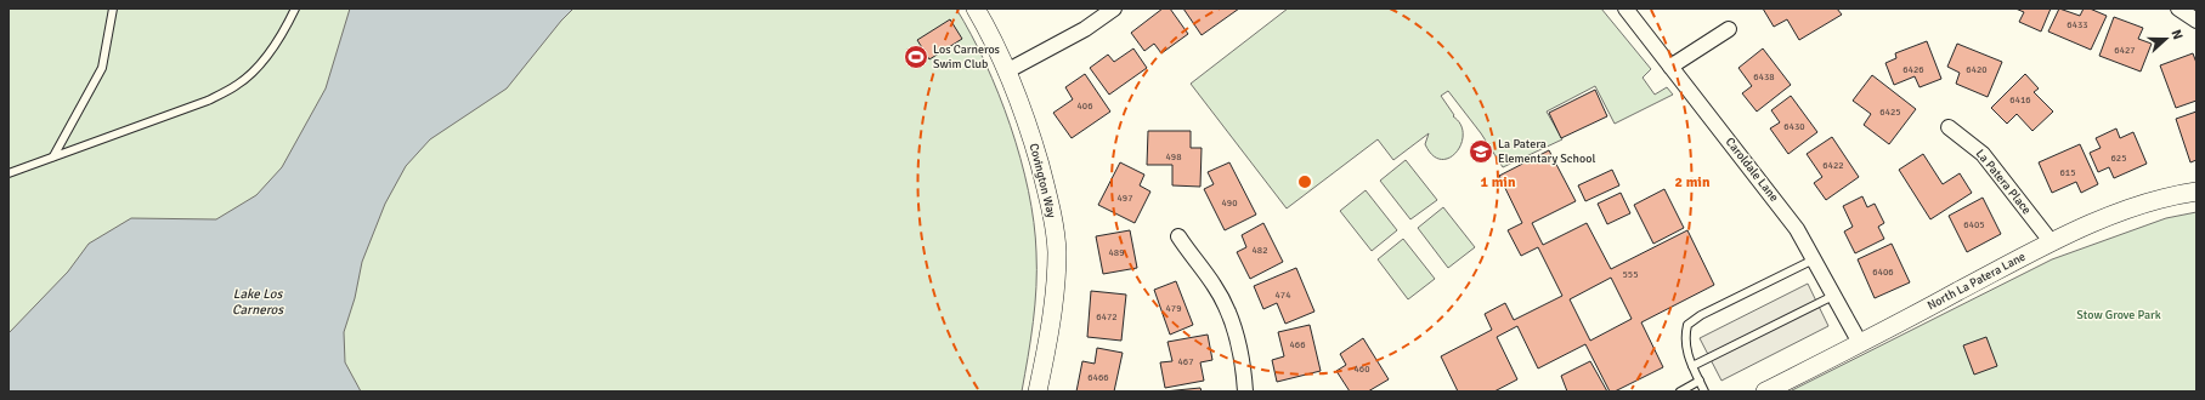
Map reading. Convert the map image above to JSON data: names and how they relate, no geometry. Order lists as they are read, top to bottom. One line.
{"streets":{"street":["Caroldale Lane","Covington Way","La Patera Place","North La Patera Lane"]},"crossings":[["Caroldale Lane","North La Patera Lane"],["La Patera Place","North La Patera Lane"]],"water":["Lake Los Carneros"],"parks":["Stow Grove Park"],"places":{"sports":["Los Carneros Swim Club"],"school or university":["La Patera Elementary School"]},"house_numbers":["6433","6427","6426","6420","6438","6416","406","6425","6430","498","625","6422","615","497","490","6405","482","489","6406","555","474","479","6472","466","467","460","6466"],"north":"right","rings":["1 min","2 min"]}
